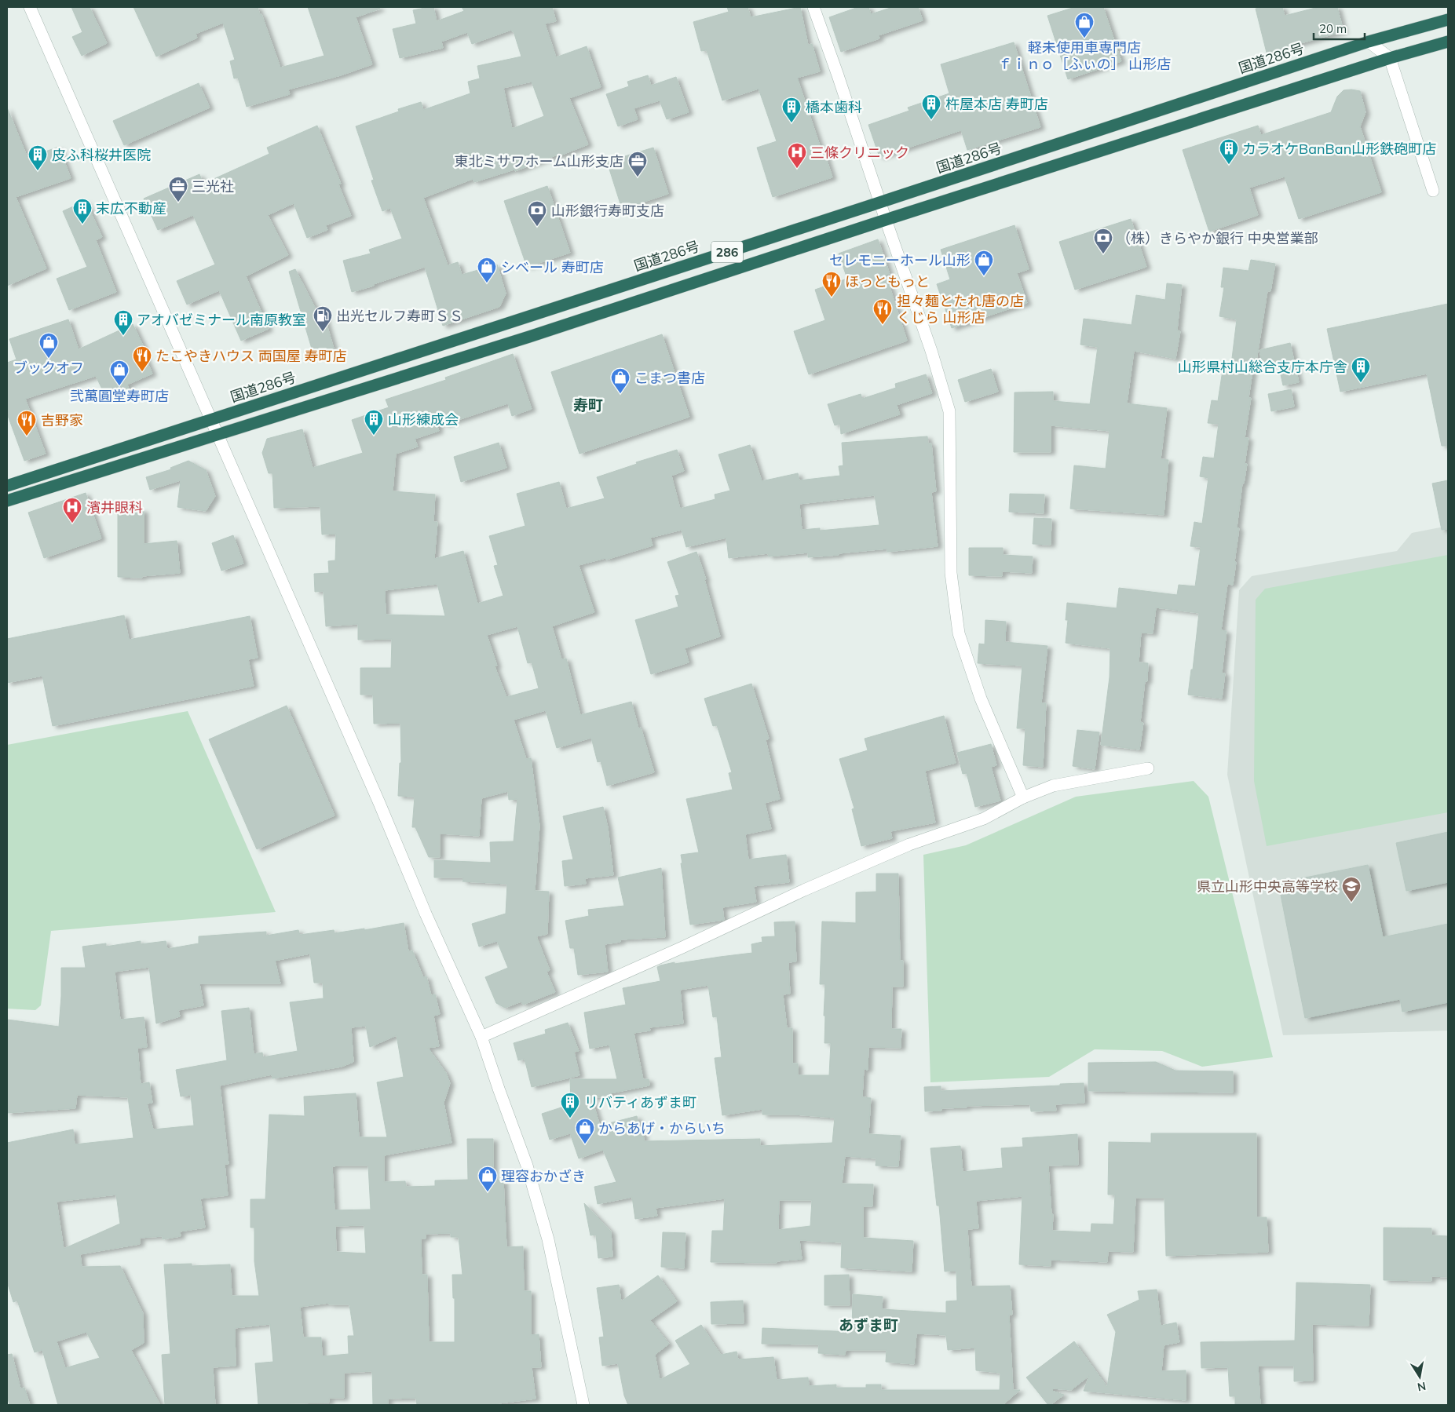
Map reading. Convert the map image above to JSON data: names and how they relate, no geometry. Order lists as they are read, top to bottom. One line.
{"streets":{"highway":["国道286号","286"]},"districts":["寿町","あずま町"],"places":{"shop":["軽未使用車専門店 ｆｉｎｏ［ふぃの］ 山形店","セレモニーホール山形","シベール 寿町店","ブックオフ","弐萬圓堂寿町店","こまつ書店","からあげ・からいち","理容おかざき"],"building":["杵屋本店 寿町店","橋本歯科","カラオケBanBan山形鉄砲町店","皮ふ科桜井医院","末広不動産","アオバゼミナール南原教室","山形県村山総合支庁本庁舎","山形練成会","リバティあずま町"],"hospital":["三條クリニック","濱井眼科"],"office":["東北ミサワホーム山形支店","三光社"],"bank":["山形銀行寿町支店","（株）きらやか銀行 中央営業部"],"restaurant":["ほっともっと","担々麺とたれ唐の店 くじら 山形店","たこやきハウス 両国屋 寿町店","吉野家"],"fuel station":["出光セルフ寿町ＳＳ"],"school or university":["県立山形中央高等学校"]},"scale_bar":"20 m","north":"bottom"}
